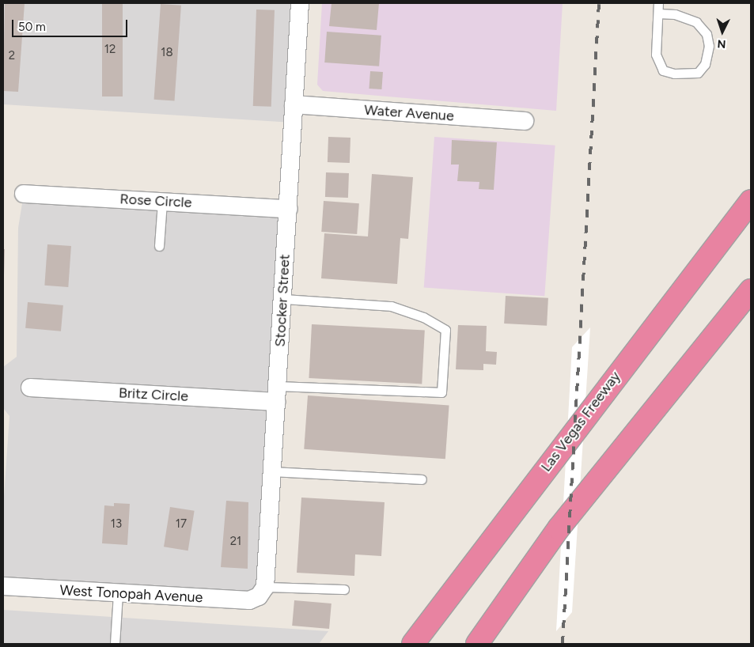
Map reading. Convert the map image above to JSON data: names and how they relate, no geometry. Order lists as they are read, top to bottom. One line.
{"streets":{"highway":["Las Vegas Freeway"],"street":["Water Avenue","Rose Circle","Stocker Street","Britz Circle","West Tonopah Avenue"]},"crossings":[["Water Avenue","Stocker Street"],["Rose Circle","Stocker Street"],["Stocker Street","Britz Circle"],["Stocker Street","West Tonopah Avenue"]],"house_numbers":["12","18","2","13","17","21"],"scale_bar":"50 m","north":"bottom"}
